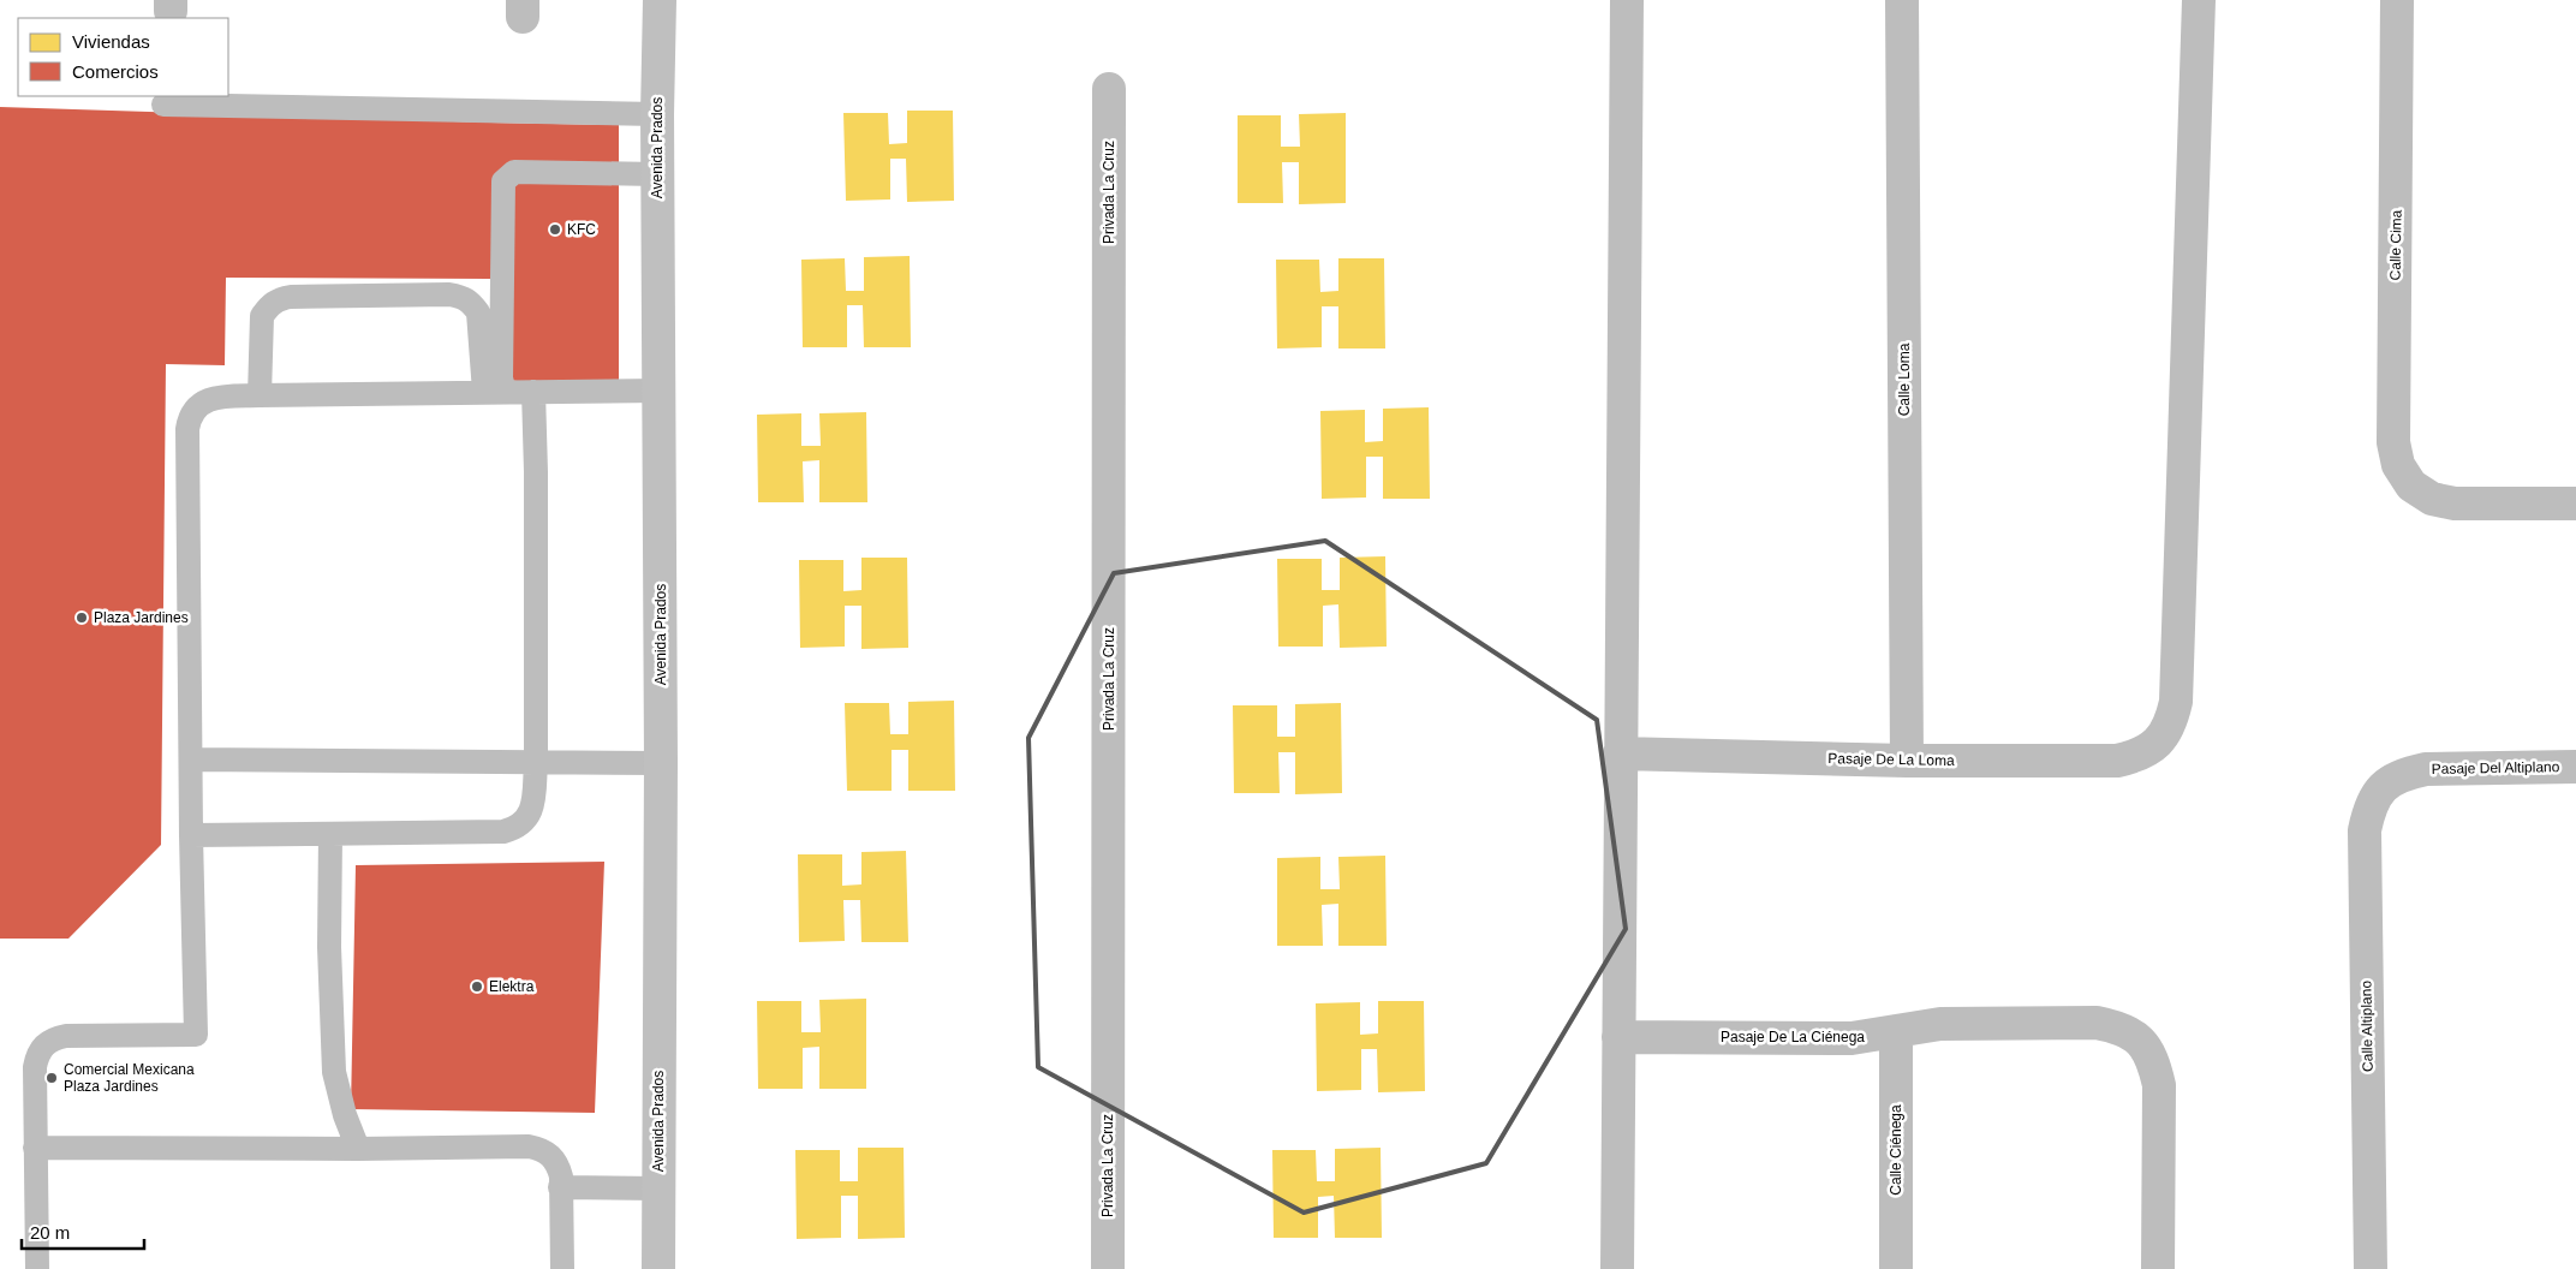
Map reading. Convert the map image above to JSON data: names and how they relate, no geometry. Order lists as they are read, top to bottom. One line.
{"streets":{"main road":["Avenida Prados"],"street":["Privada La Cruz","Calle Cima","Calle Loma","Pasaje De La Loma","Pasaje Del Altiplano","Calle Altiplano","Pasaje De La Ciénega","Calle Ciénega"]},"crossings":[["Calle Loma","Pasaje De La Loma"],["Pasaje Del Altiplano","Calle Altiplano"],["Pasaje De La Ciénega","Calle Ciénega"]],"places":["KFC","Plaza Jardines","Elektra","Comercial Mexicana Plaza Jardines"],"legend":["Viviendas","Comercios"],"scale_bar":"20 m"}
